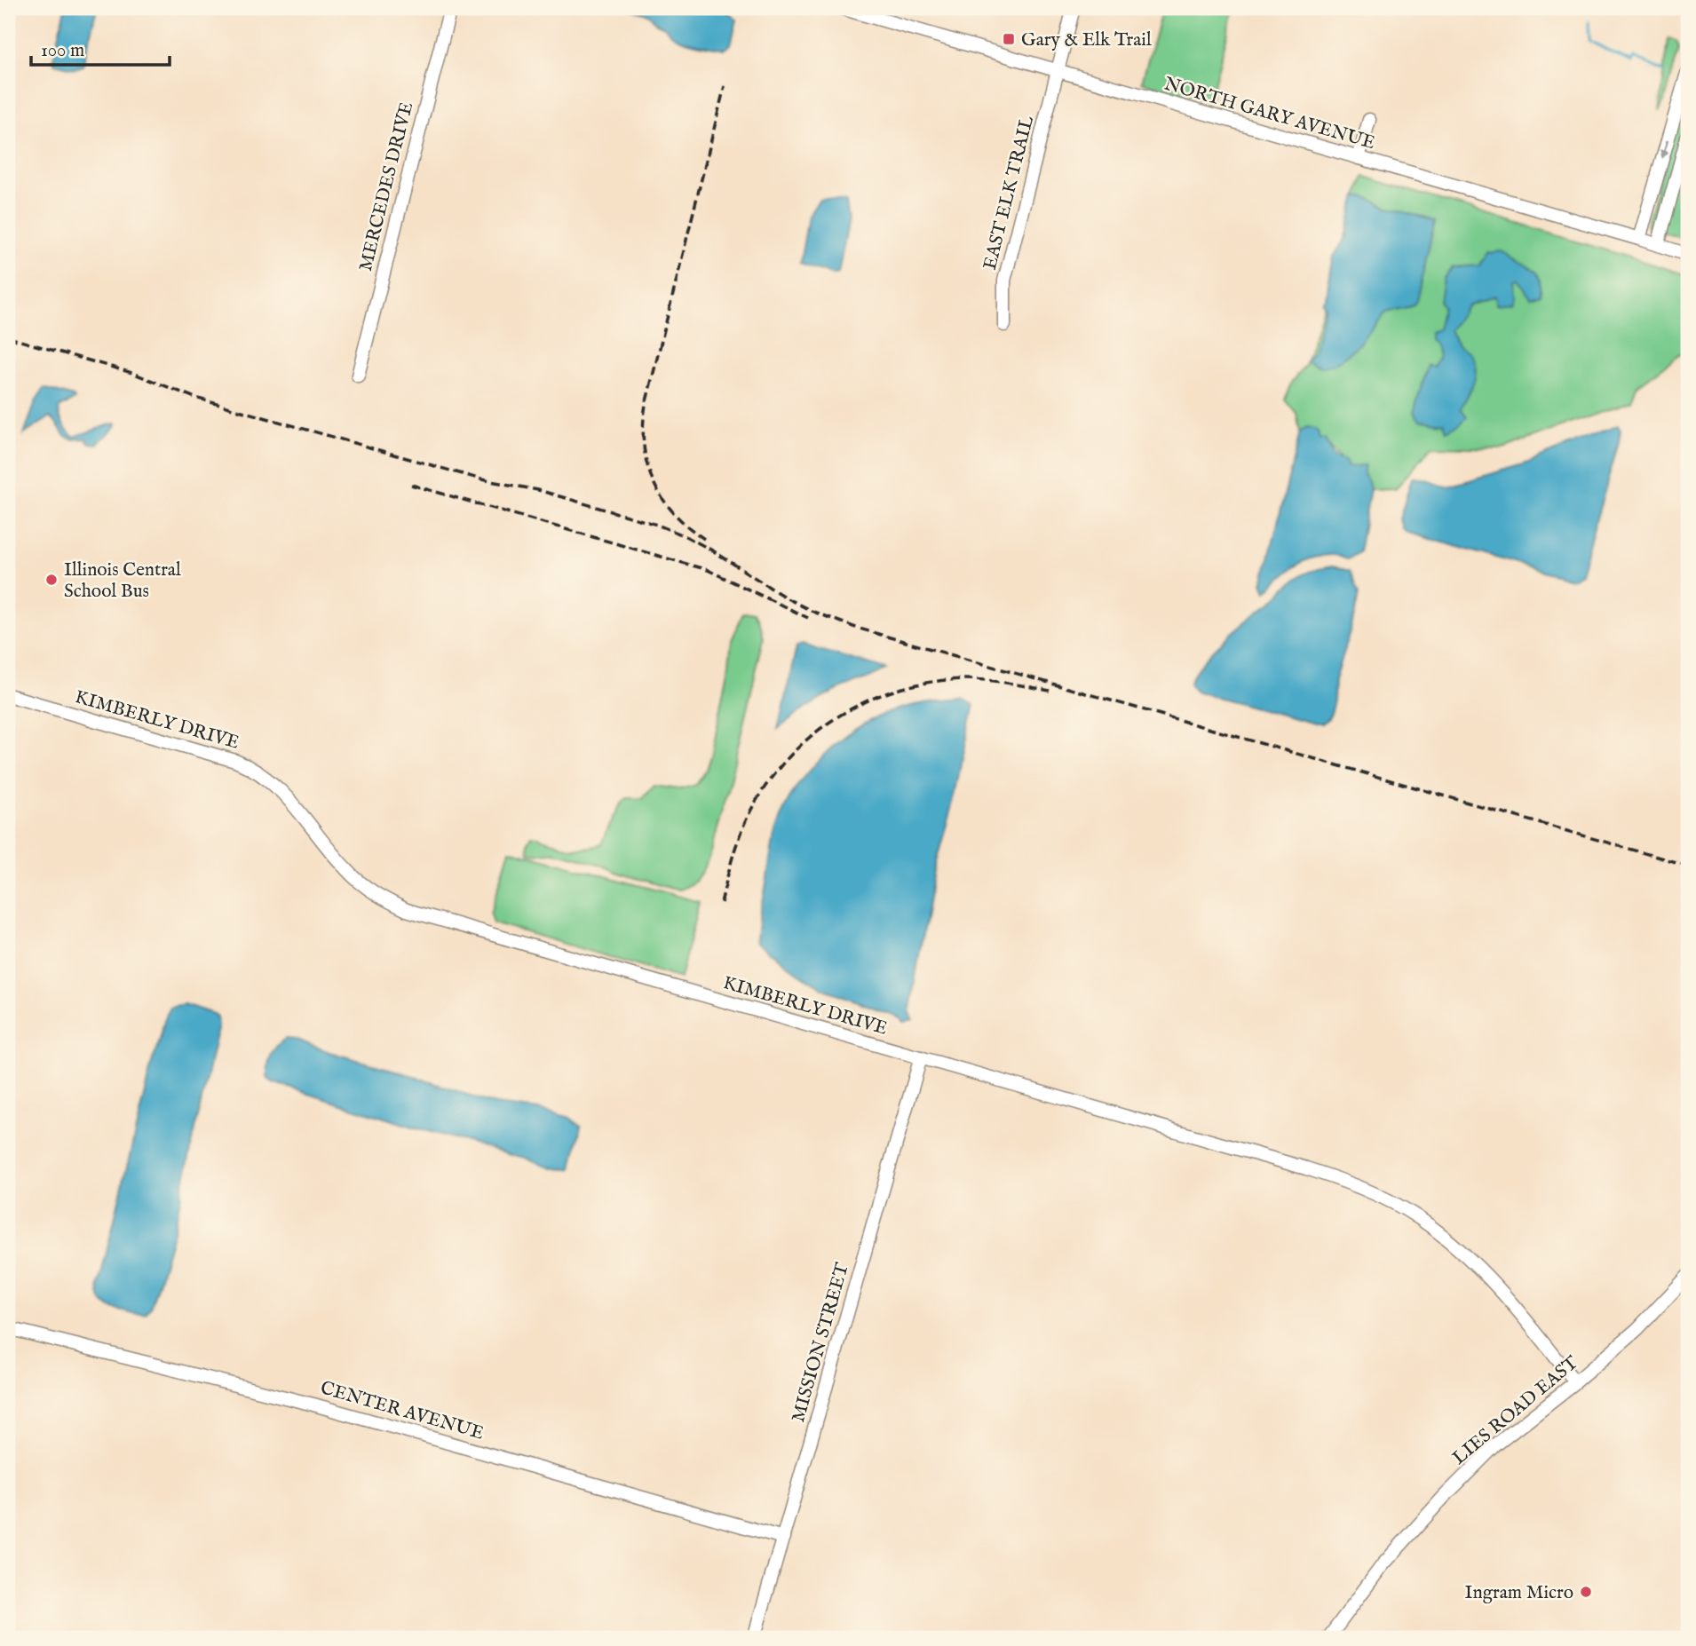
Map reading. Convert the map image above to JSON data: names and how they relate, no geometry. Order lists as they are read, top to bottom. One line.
{"streets":{"street":["NORTH GARY AVENUE","MERCEDES DRIVE","EAST ELK TRAIL","KIMBERLY DRIVE","MISSION STREET","CENTER AVENUE","LIES ROAD EAST"]},"crossings":[["NORTH GARY AVENUE","EAST ELK TRAIL"],["KIMBERLY DRIVE","MISSION STREET"],["KIMBERLY DRIVE","LIES ROAD EAST"],["MISSION STREET","CENTER AVENUE"]],"places":{"transit":["Gary & Elk Trail"],"other":["Illinois Central School Bus","Ingram Micro"]},"scale_bar":"100 m"}
